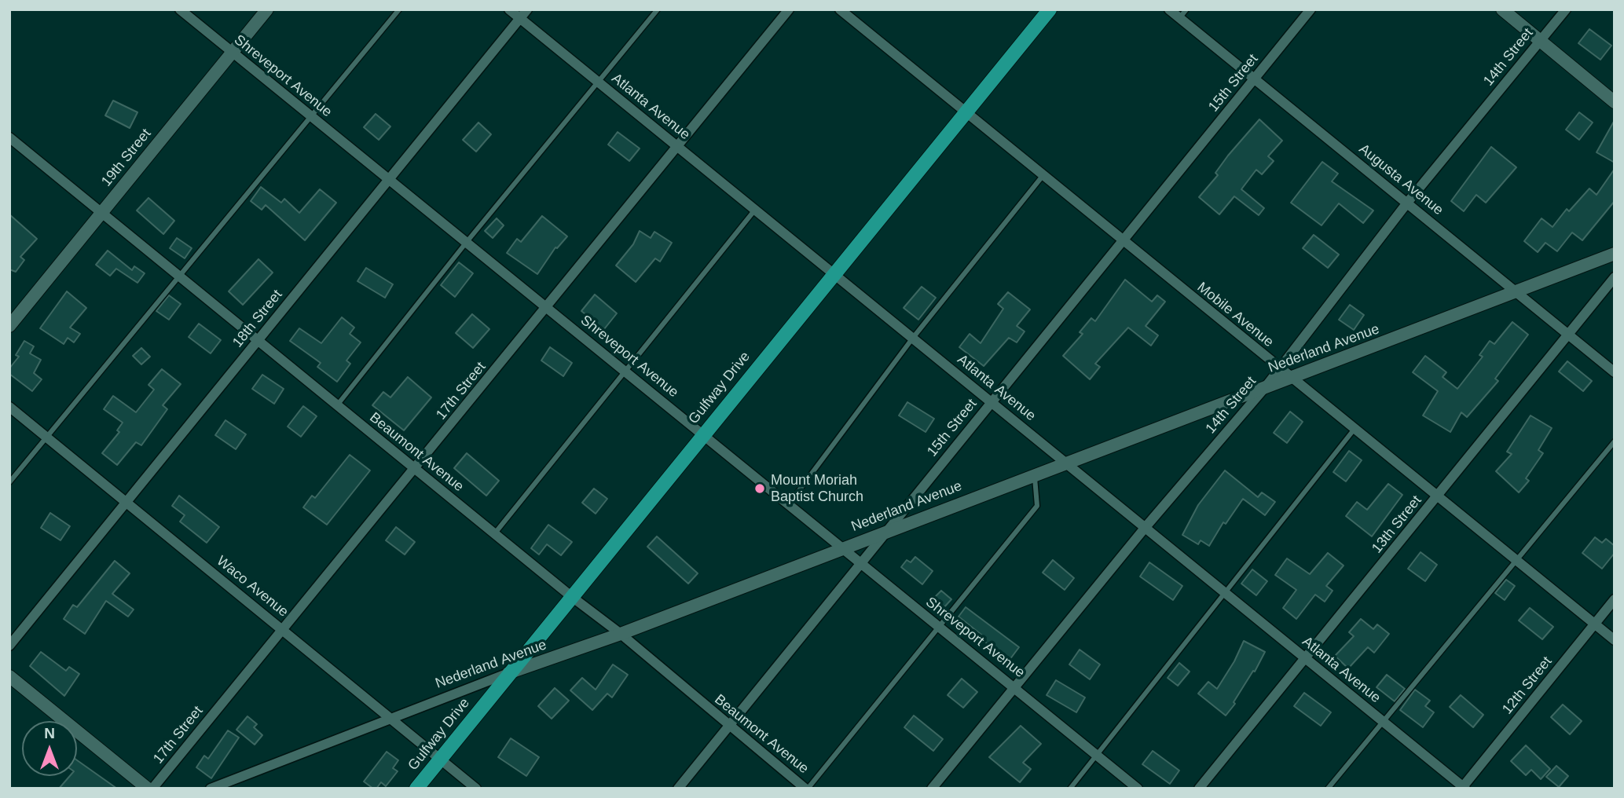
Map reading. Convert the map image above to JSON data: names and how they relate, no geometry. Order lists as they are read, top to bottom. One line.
{"streets":{"main road":["Gulfway Drive"],"street":["14th Street","Shreveport Avenue","15th Street","Atlanta Avenue","19th Street","Augusta Avenue","Mobile Avenue","18th Street","Nederland Avenue","17th Street","Beaumont Avenue","13th Street","Waco Avenue","12th Street"]},"crossings":[["14th Street","Shreveport Avenue"],["14th Street","Atlanta Avenue"],["14th Street","Augusta Avenue"],["14th Street","Mobile Avenue"],["14th Street","Nederland Avenue"],["Shreveport Avenue","15th Street"],["Shreveport Avenue","19th Street"],["Shreveport Avenue","18th Street"],["Shreveport Avenue","Nederland Avenue"],["Shreveport Avenue","Gulfway Drive"],["Shreveport Avenue","17th Street"],["15th Street","Atlanta Avenue"],["15th Street","Augusta Avenue"],["15th Street","Mobile Avenue"],["15th Street","Nederland Avenue"],["15th Street","Beaumont Avenue"],["Atlanta Avenue","18th Street"],["Atlanta Avenue","Nederland Avenue"],["Atlanta Avenue","Gulfway Drive"],["Atlanta Avenue","17th Street"],["Atlanta Avenue","13th Street"],["Atlanta Avenue","12th Street"],["19th Street","Beaumont Avenue"],["Augusta Avenue","Nederland Avenue"],["Augusta Avenue","13th Street"],["Mobile Avenue","Nederland Avenue"],["Mobile Avenue","Gulfway Drive"],["Mobile Avenue","13th Street"],["Mobile Avenue","12th Street"],["18th Street","Beaumont Avenue"],["18th Street","Waco Avenue"],["Nederland Avenue","Gulfway Drive"],["Nederland Avenue","Beaumont Avenue"],["Nederland Avenue","Waco Avenue"],["Gulfway Drive","Beaumont Avenue"],["Gulfway Drive","Waco Avenue"],["17th Street","Beaumont Avenue"],["17th Street","Waco Avenue"]],"places":["Mount Moriah Baptist Church"],"north":"top"}
